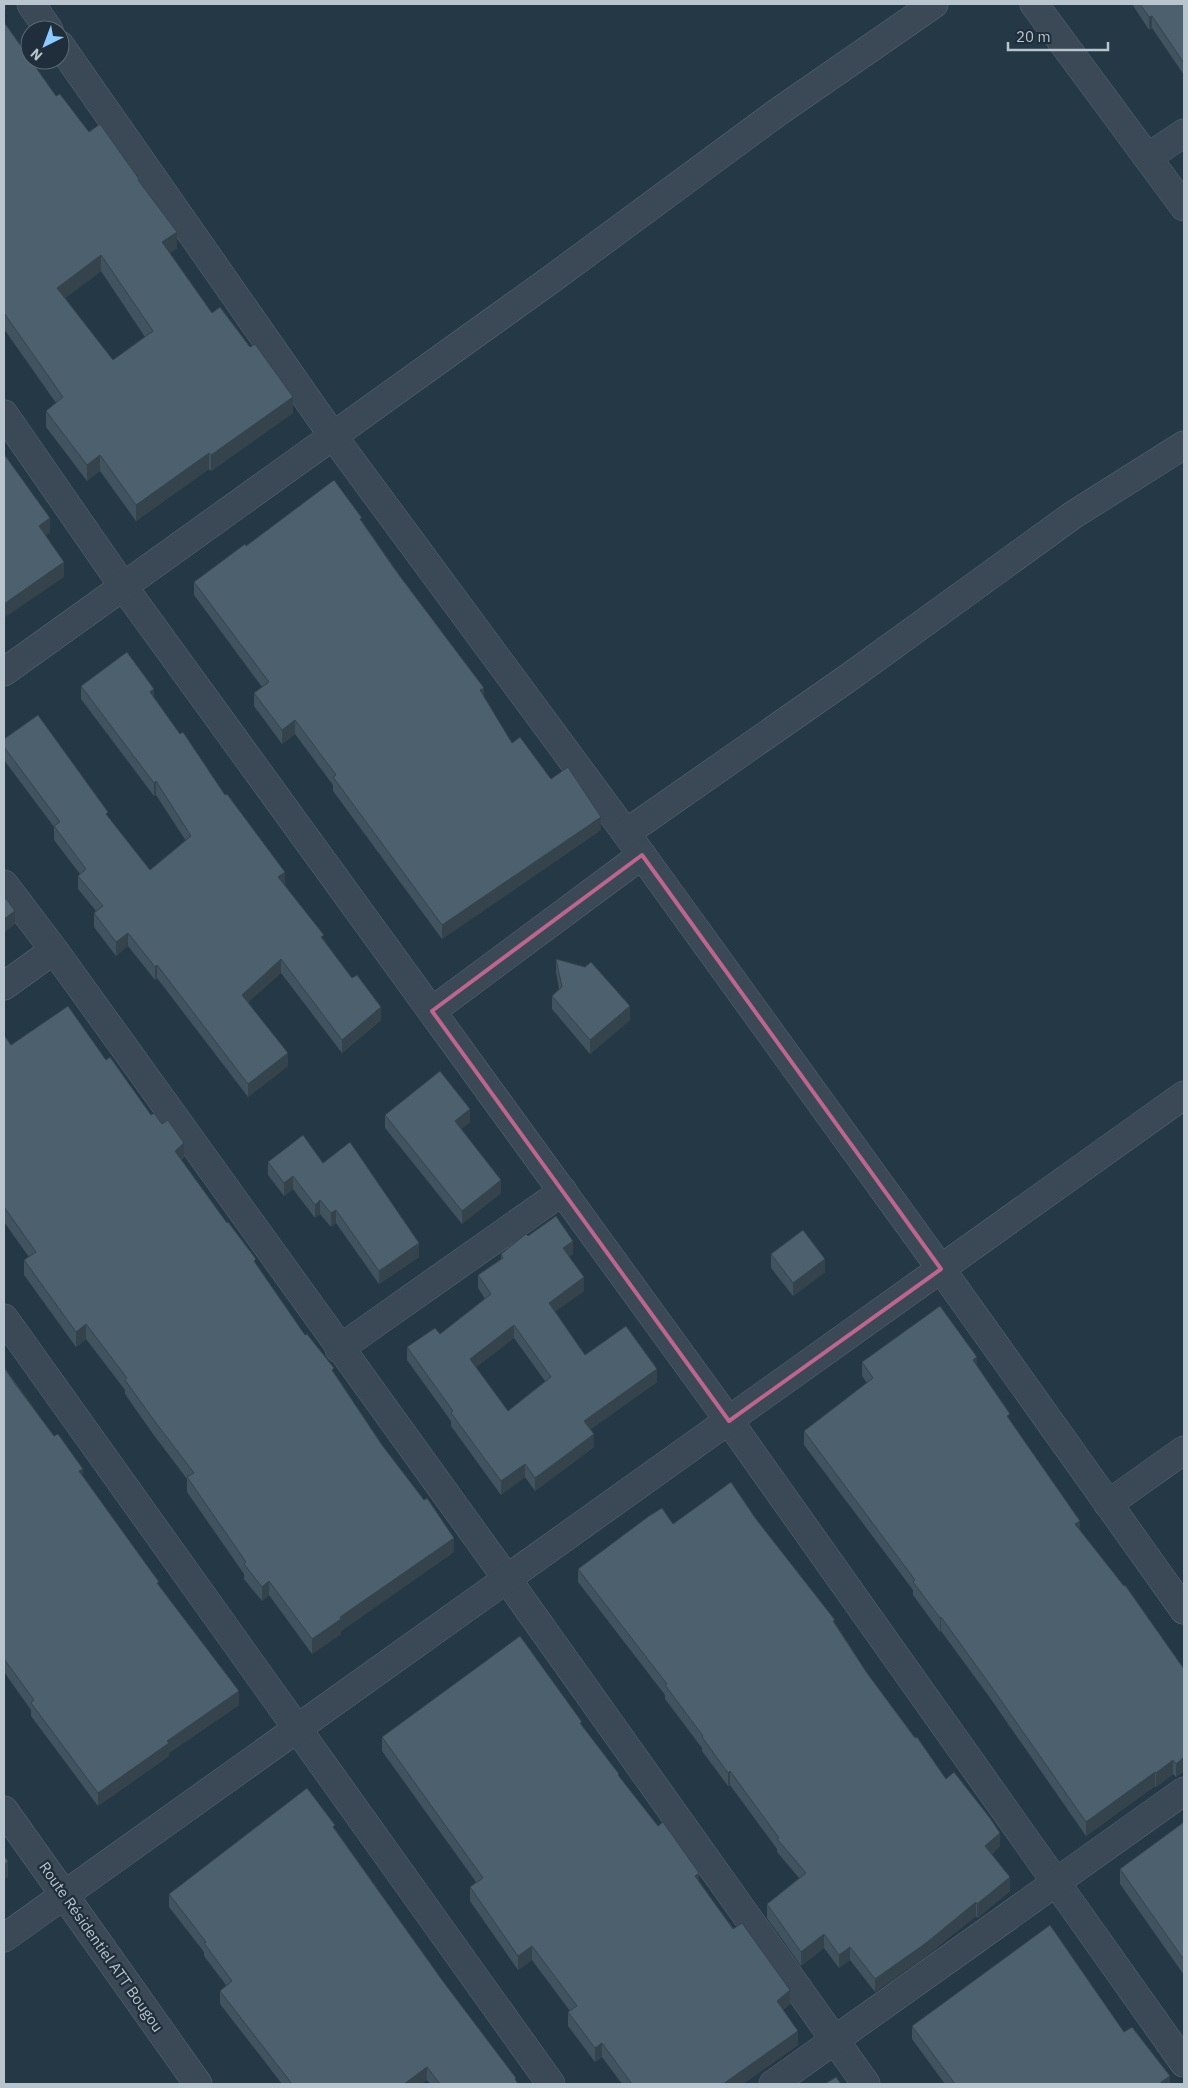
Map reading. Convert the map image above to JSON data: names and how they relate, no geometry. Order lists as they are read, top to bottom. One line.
{"streets":{"street":["Route Résidentiel ATT Bougou"]},"scale_bar":"20 m","north":"bottom left"}
